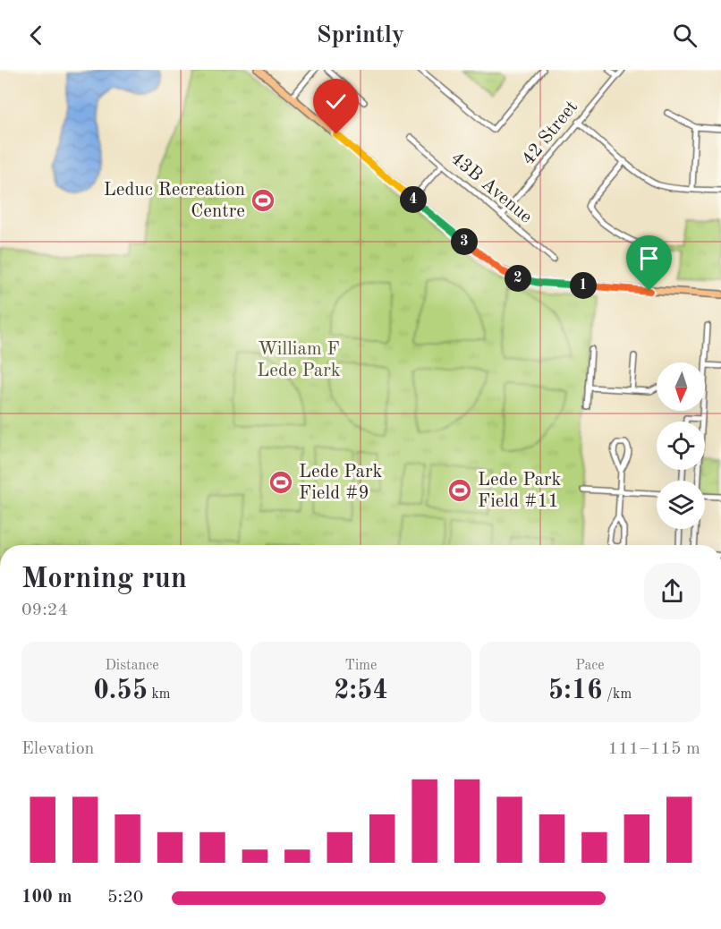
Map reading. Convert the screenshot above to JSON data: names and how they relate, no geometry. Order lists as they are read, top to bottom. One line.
{"streets":{"street":["42 Street","43B Avenue"]},"crossings":[["42 Street","43B Avenue"]],"parks":["William F Lede Park"],"places":{"sports":["Leduc Recreation Centre","Lede Park Field #9","Lede Park Field #11"]},"north":"bottom","page":{"header":"Sprintly","pins":["4","3","2","1"],"heading":["Morning run","09:24"],"stats":[["Distance","0.55 km"],["Time","2:54"],["Pace","5:16 /km"]],"chart":["Elevation","111–115 m"],"list":[{"name":"100 m","note":"5:20"}]}}
